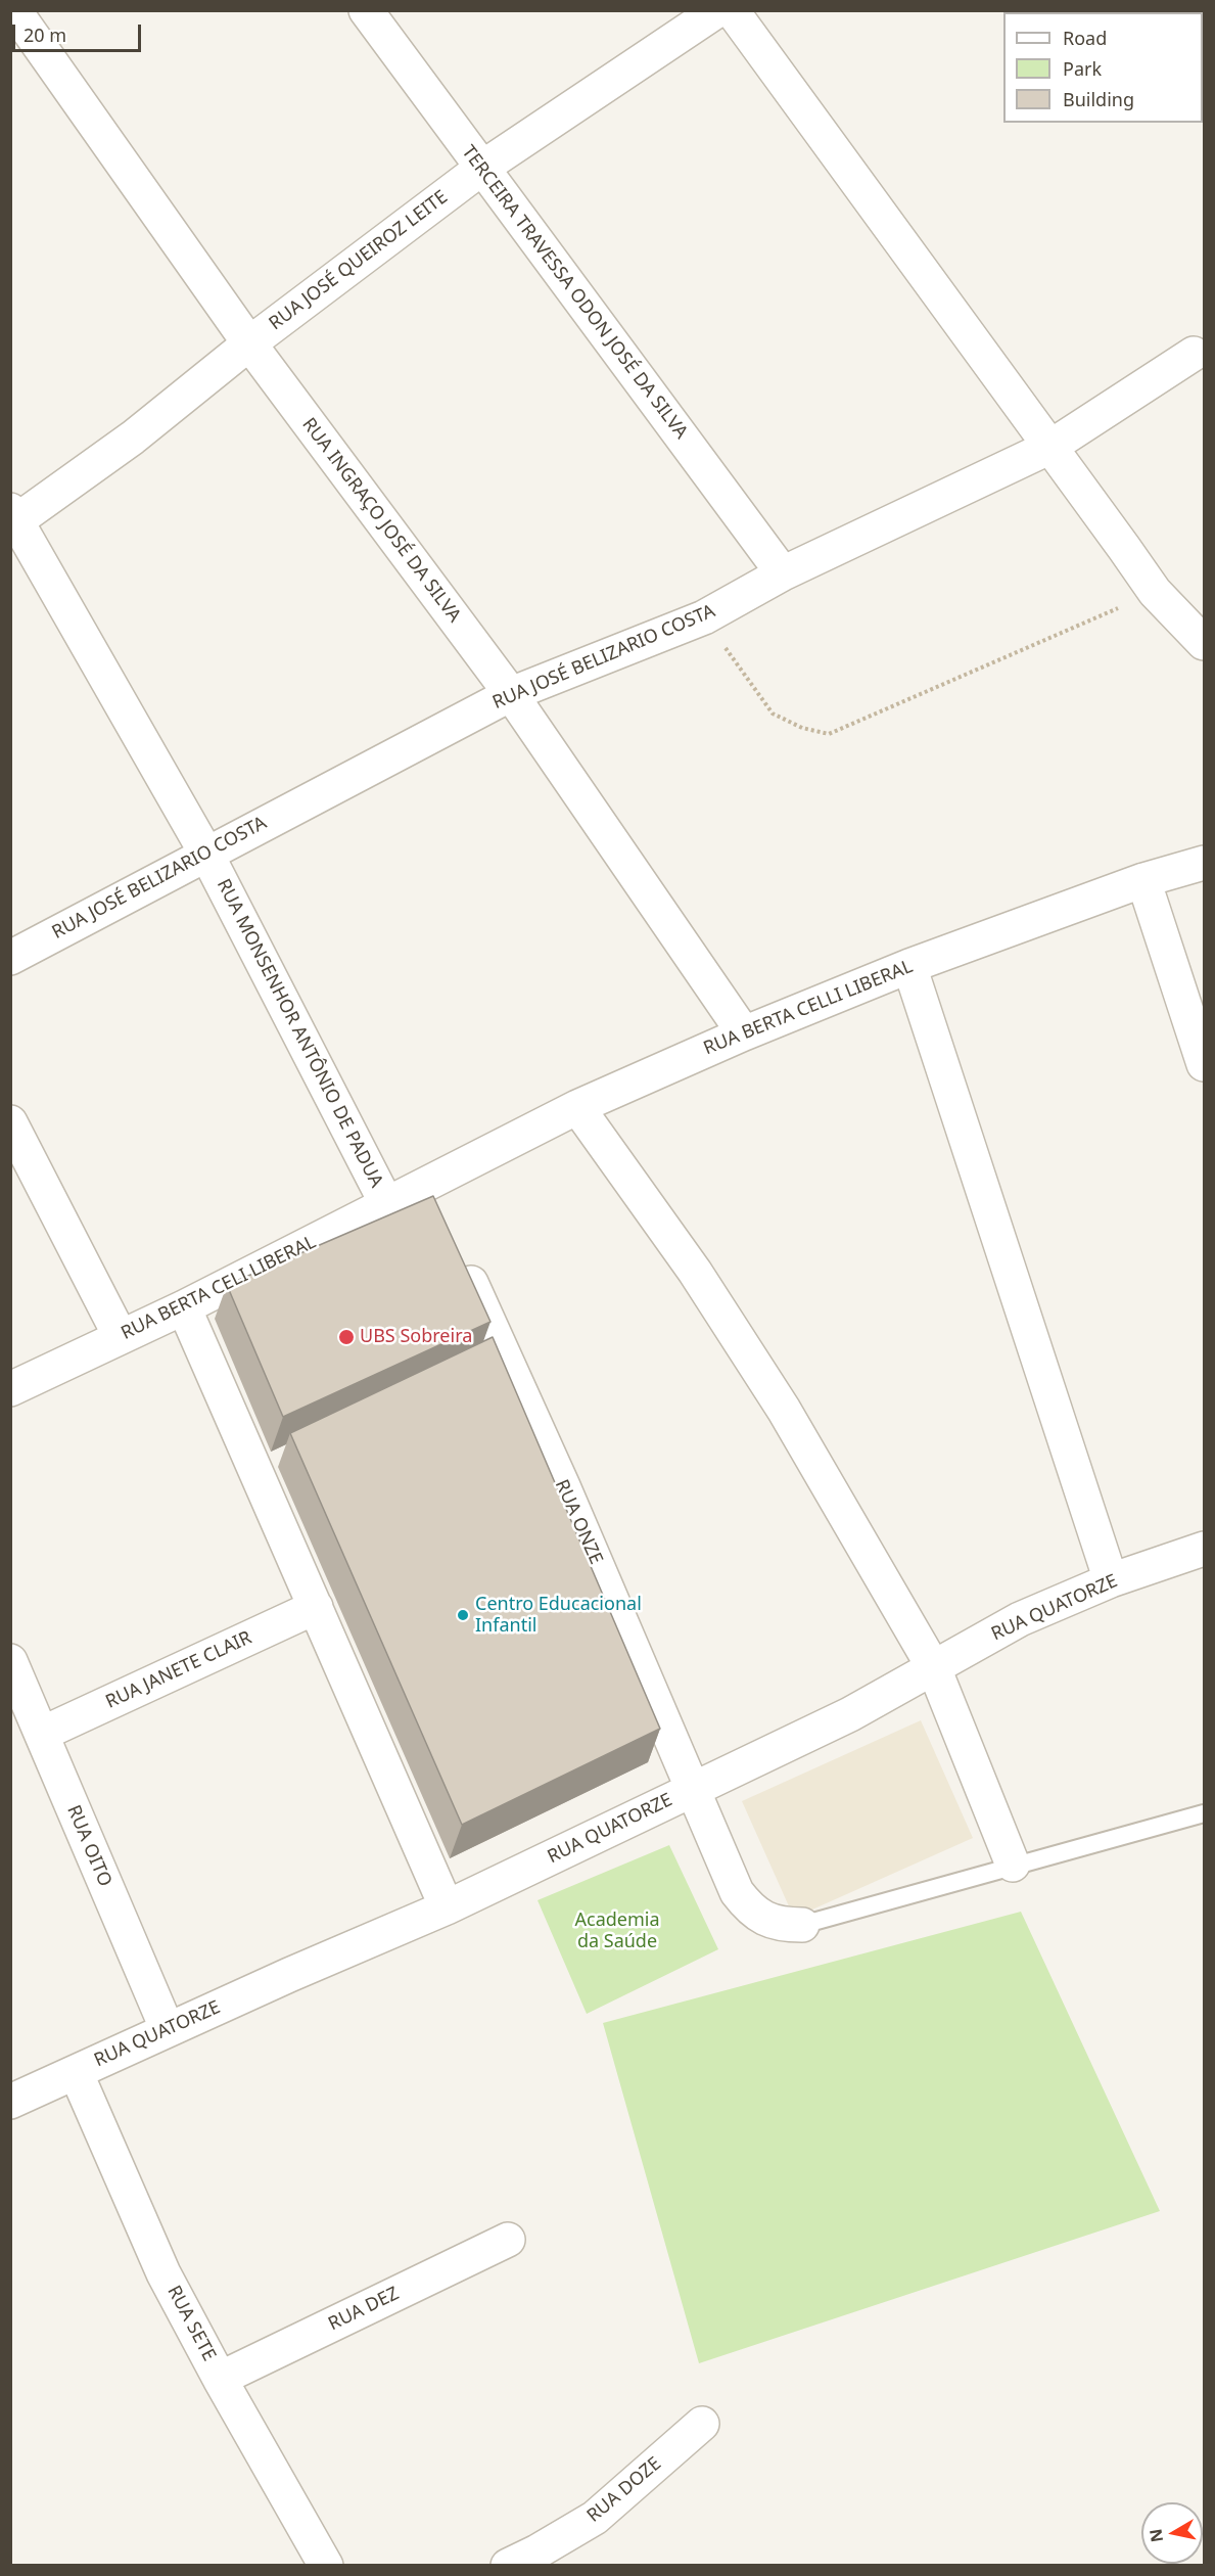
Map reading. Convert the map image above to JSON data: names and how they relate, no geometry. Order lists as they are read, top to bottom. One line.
{"streets":{"street":["RUA JOSÉ QUEIROZ LEITE","TERCEIRA TRAVESSA ODON JOSÉ DA SILVA","RUA INGRAÇO JOSÉ DA SILVA","RUA JOSÉ BELIZARIO COSTA","RUA BERTA CELLI LIBERAL","RUA MONSENHOR ANTÔNIO DE PADUA","RUA BERTA CELI LIBERAL","RUA ONZE","RUA QUATORZE","RUA JANETE CLAIR","RUA OITO","RUA DEZ","RUA SETE","RUA DOZE"]},"crossings":[["RUA JOSÉ QUEIROZ LEITE","TERCEIRA TRAVESSA ODON JOSÉ DA SILVA"],["RUA JOSÉ QUEIROZ LEITE","RUA INGRAÇO JOSÉ DA SILVA"],["RUA JOSÉ QUEIROZ LEITE","RUA MONSENHOR ANTÔNIO DE PADUA"],["TERCEIRA TRAVESSA ODON JOSÉ DA SILVA","RUA JOSÉ BELIZARIO COSTA"],["RUA INGRAÇO JOSÉ DA SILVA","RUA JOSÉ BELIZARIO COSTA"],["RUA INGRAÇO JOSÉ DA SILVA","RUA BERTA CELLI LIBERAL"],["RUA JOSÉ BELIZARIO COSTA","RUA MONSENHOR ANTÔNIO DE PADUA"],["RUA BERTA CELLI LIBERAL","RUA BERTA CELI LIBERAL"],["RUA MONSENHOR ANTÔNIO DE PADUA","RUA BERTA CELI LIBERAL"],["RUA ONZE","RUA QUATORZE"],["RUA QUATORZE","RUA OITO"],["RUA QUATORZE","RUA SETE"],["RUA JANETE CLAIR","RUA OITO"],["RUA DEZ","RUA SETE"]],"parks":["Academia da Saúde"],"places":["UBS Sobreira","Centro Educacional Infantil"],"legend":["Road","Park","Building"],"scale_bar":"20 m","north":"left"}
